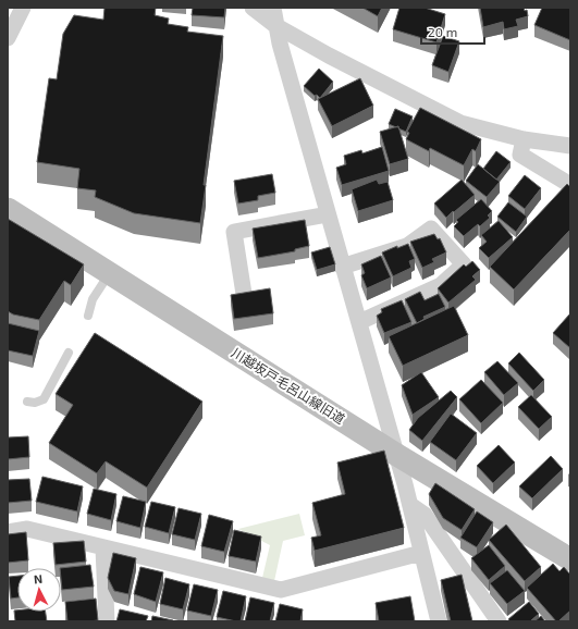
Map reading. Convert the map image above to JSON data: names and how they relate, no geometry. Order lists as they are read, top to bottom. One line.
{"streets":{"street":["川越坂戸毛呂山線旧道"]},"scale_bar":"20 m","north":"top"}
